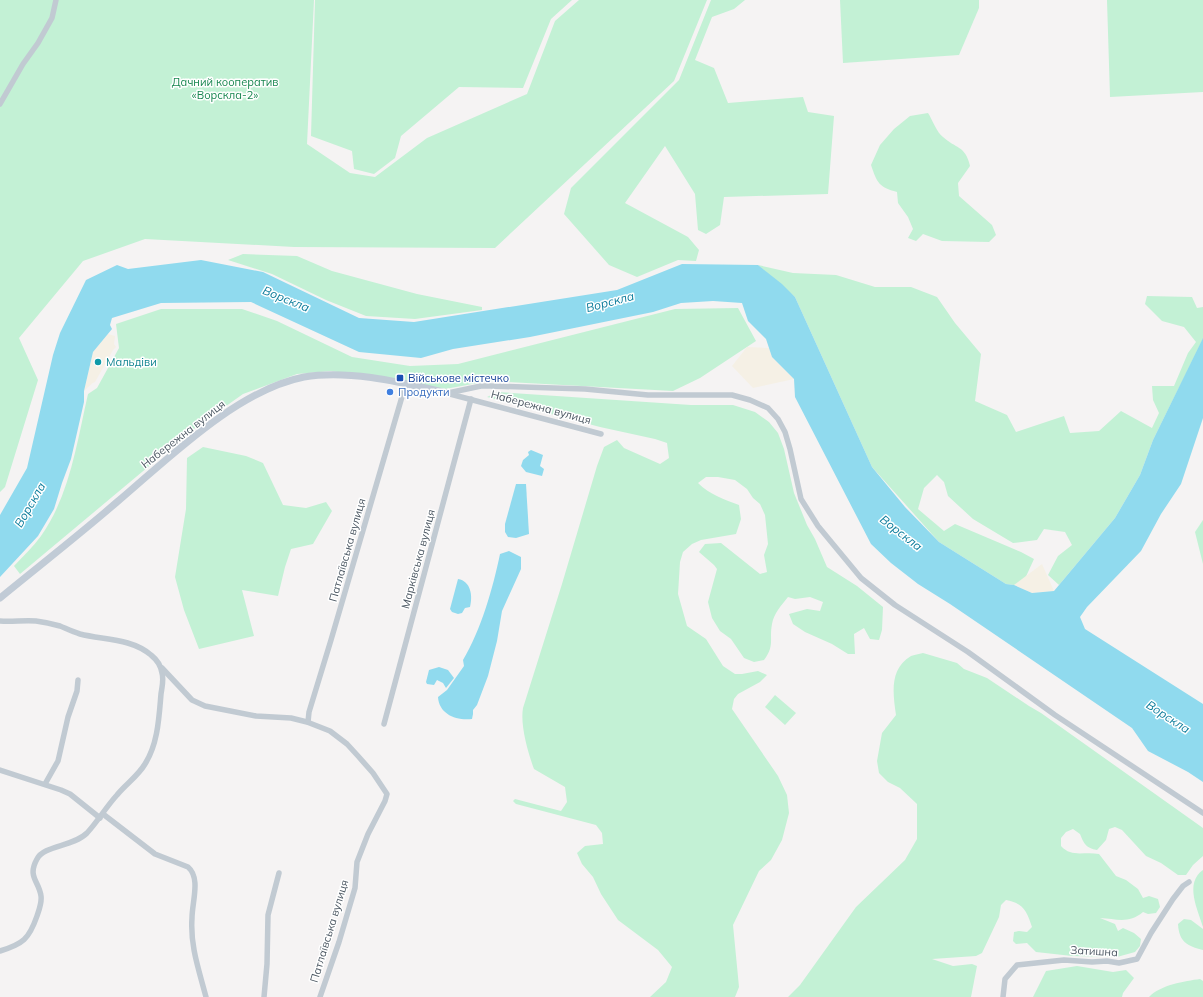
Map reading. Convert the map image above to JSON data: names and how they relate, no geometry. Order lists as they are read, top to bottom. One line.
{"streets":{"street":["Набережна вулиця","Патлаївська вулиця","Марківська вулиця","Затишна"]},"crossings":[["Набережна вулиця","Патлаївська вулиця"],["Набережна вулиця","Марківська вулиця"]],"water":["Ворскла"],"parks":["Дачний кооператив «Ворскла-2»"],"places":{"other":["Мальдіви","Продукти"],"transit":["Військове містечко"]}}
